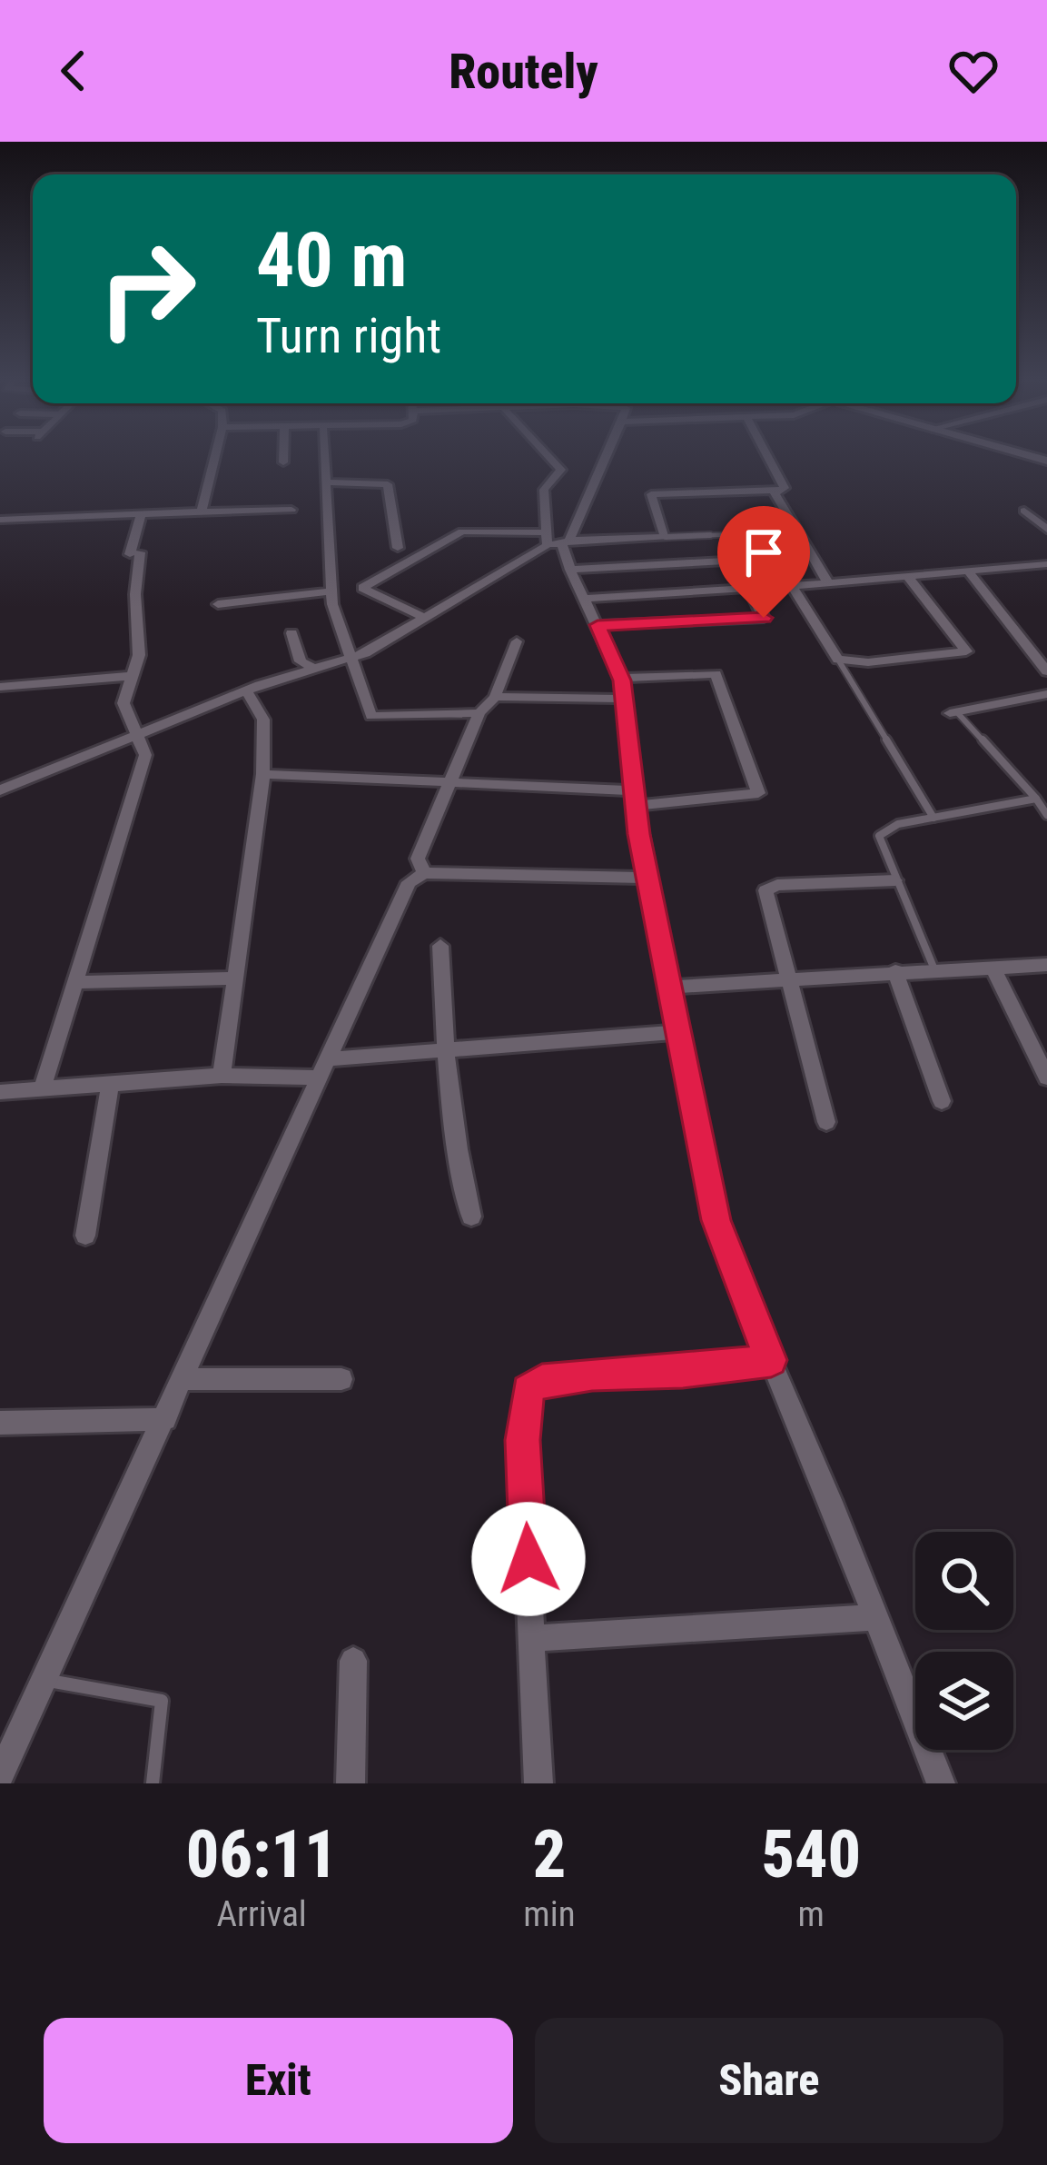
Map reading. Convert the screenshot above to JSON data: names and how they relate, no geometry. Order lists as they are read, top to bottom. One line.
{"page":{"header":"Routely","turn":["40 m","Turn right"],"eta":["06:11","Arrival","2","min","540","m"],"buttons":["Exit","Share"]}}
